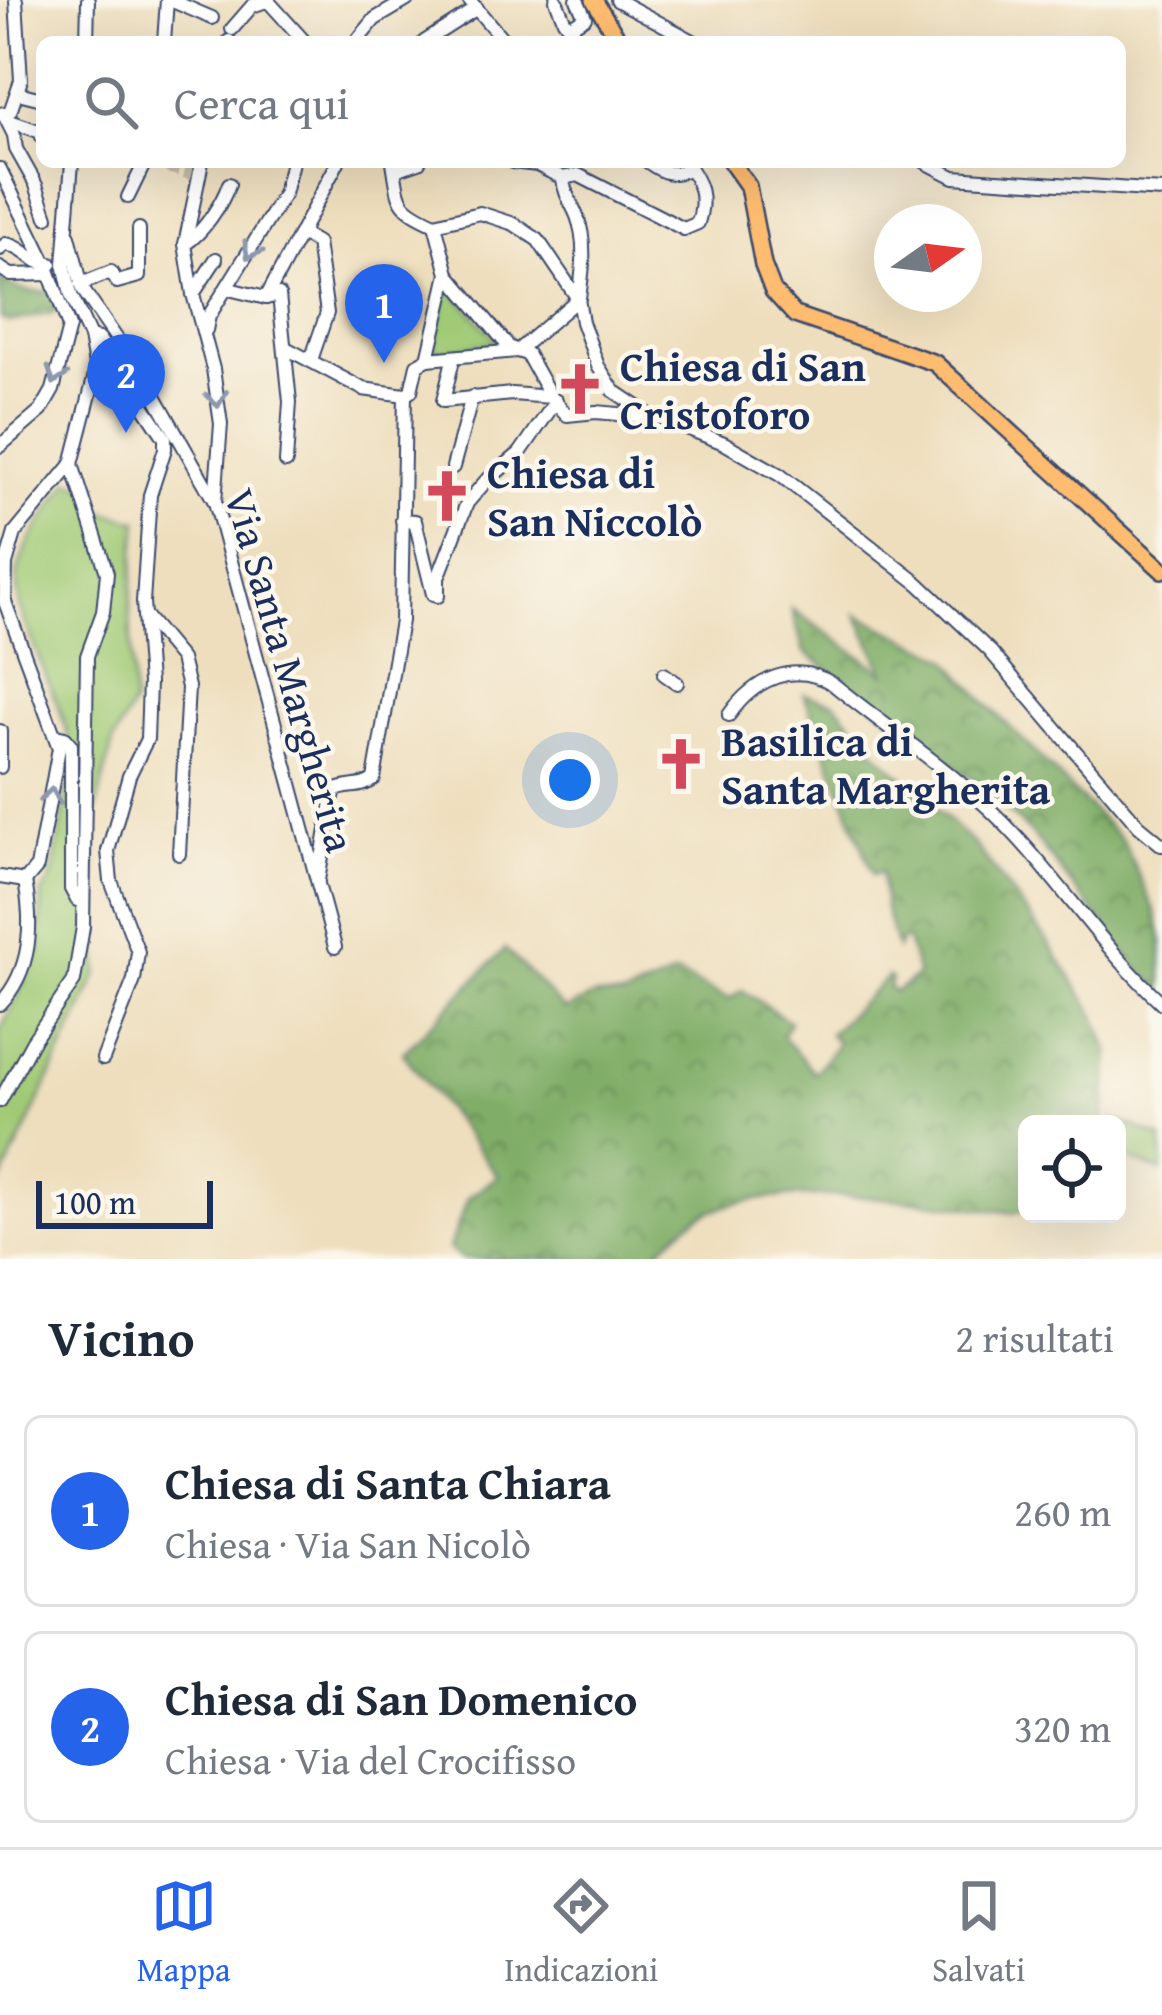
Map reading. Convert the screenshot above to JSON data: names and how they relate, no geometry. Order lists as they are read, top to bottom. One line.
{"streets":{"street":["Via Santa Margherita"]},"places":{"church":["Chiesa di San Cristoforo","Chiesa di San Niccolò","Basilica di Santa Margherita"]},"scale_bar":"100 m","north":"right","page":{"search":"Cerca qui","pins":["1","2"],"scale":"100 m","heading":["Vicino","2 risultati"],"list":[{"mark":"1","name":"Chiesa di Santa Chiara","note":"Chiesa · Via San Nicolò","value":"260 m"},{"mark":"2","name":"Chiesa di San Domenico","note":"Chiesa · Via del Crocifisso","value":"320 m"}],"nav":["Mappa","Indicazioni","Salvati"]}}
